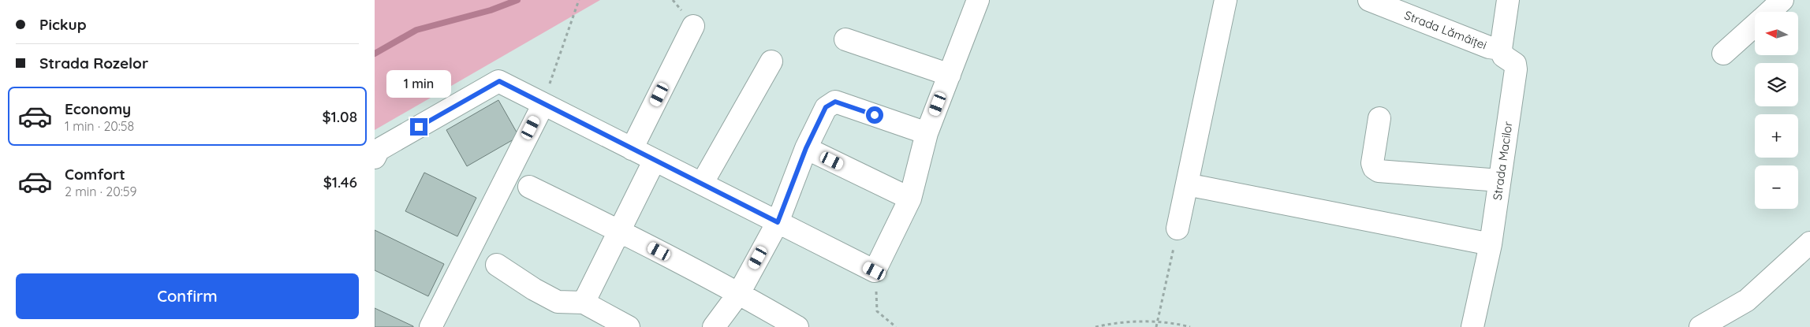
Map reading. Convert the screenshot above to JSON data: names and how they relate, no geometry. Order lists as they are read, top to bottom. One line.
{"streets":{"street":["Strada Lămâiței","Strada Macilor"]},"crossings":[["Strada Lămâiței","Strada Macilor"]],"north":"left","page":{"banner":["Pickup","Strada Rozelor"],"map_buttons":["+","−"],"bubble":"1 min","list":[{"name":"Economy","note":"1 min · 20:58","value":"$1.08"},{"name":"Comfort","note":"2 min · 20:59","value":"$1.46"}],"buttons":"Confirm"}}
